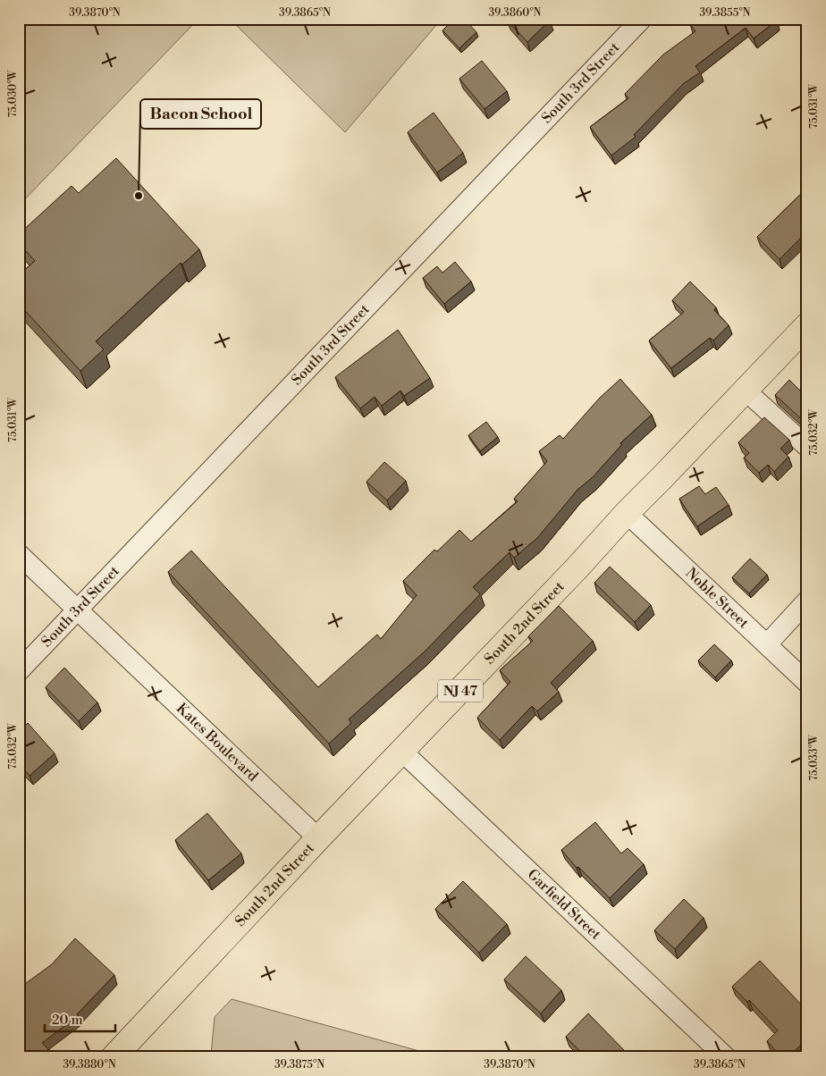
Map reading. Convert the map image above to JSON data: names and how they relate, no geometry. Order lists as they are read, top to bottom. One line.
{"streets":{"main road":["South 2nd Street","NJ 47"],"street":["South 3rd Street","Noble Street","Kates Boulevard","Garfield Street"]},"crossings":[["South 3rd Street","Kates Boulevard"],["Noble Street","South 2nd Street"],["South 2nd Street","Kates Boulevard"],["South 2nd Street","Garfield Street"]],"places":["Bacon School"],"scale_bar":"20 m","coordinates":["39.3870°N","39.3865°N","39.3860°N","39.3855°N","75.030°W","75.031°W","75.032°W","75.033°W","39.3880°N","39.3875°N"]}
